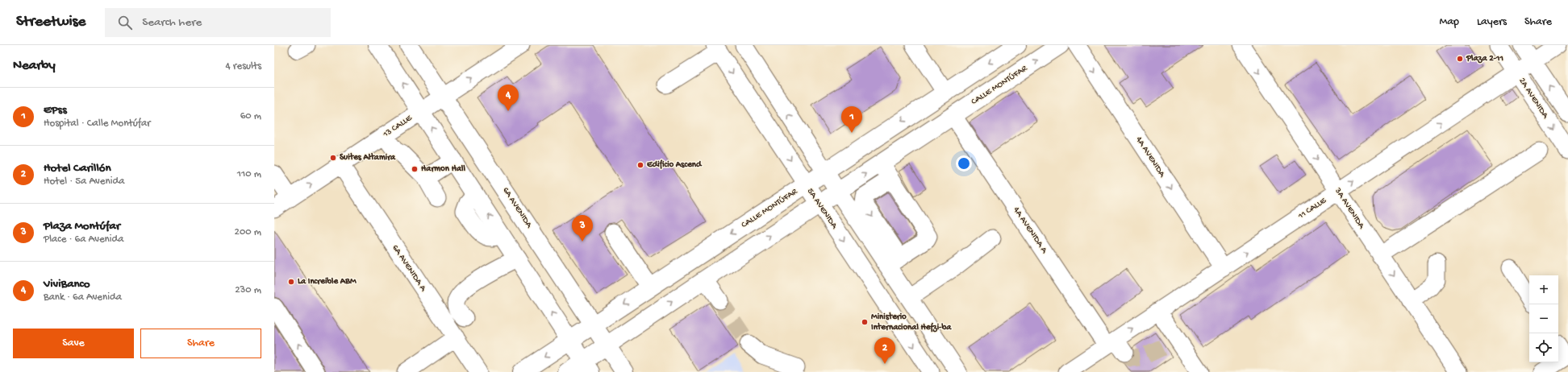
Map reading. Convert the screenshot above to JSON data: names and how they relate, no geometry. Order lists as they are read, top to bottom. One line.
{"streets":{"main road":["CALLE MONTÚFAR","6A AVENIDA"],"street":["2A AVENIDA","13 CALLE","4A AVENIDA","5A AVENIDA","11 CALLE","3A AVENIDA","4A AVENIDA A","6A AVENIDA A"]},"crossings":[["CALLE MONTÚFAR","6A AVENIDA"],["CALLE MONTÚFAR","5A AVENIDA"],["CALLE MONTÚFAR","4A AVENIDA A"],["2A AVENIDA","11 CALLE"],["13 CALLE","6A AVENIDA"],["13 CALLE","6A AVENIDA A"],["4A AVENIDA","11 CALLE"],["11 CALLE","3A AVENIDA"],["11 CALLE","4A AVENIDA A"]],"one_way":["13 CALLE","4A AVENIDA","3A AVENIDA"],"places":["Plaza 2-11","Suites Altamira","Edificio Ascend","Harmon Hall","La Increible ABM","Ministerio Internacional Hefzi-ba"],"page":{"header":"Streetwise","search":"Search here","nav":["Map","Layers","Share"],"heading":["Nearby","4 results"],"pins":["4","1","3","2"],"list":[{"mark":"1","name":"EPss","note":"Hospital · Calle Montúfar","value":"60 m"},{"mark":"2","name":"Hotel Carillón","note":"Hotel · 5a Avenida","value":"110 m"},{"mark":"3","name":"Plaza Montúfar","note":"Place · 6a Avenida","value":"200 m"},{"mark":"4","name":"ViviBanco","note":"Bank · 6a Avenida","value":"230 m"}],"map_buttons":["+","−"],"buttons":["Save","Share"]}}
